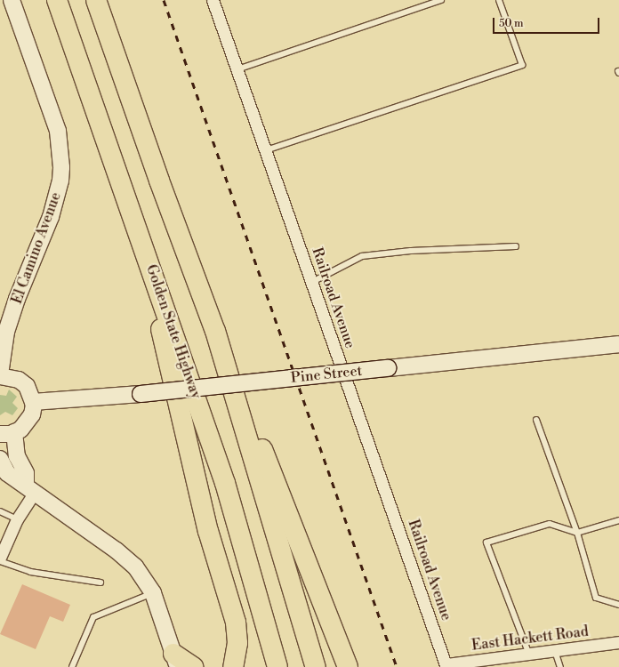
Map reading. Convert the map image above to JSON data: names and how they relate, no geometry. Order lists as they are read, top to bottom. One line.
{"streets":{"highway":["Golden State Highway"],"street":["El Camino Avenue","Railroad Avenue","Pine Street","East Hackett Road"]},"crossings":[["Railroad Avenue","East Hackett Road"]],"scale_bar":"50 m"}
